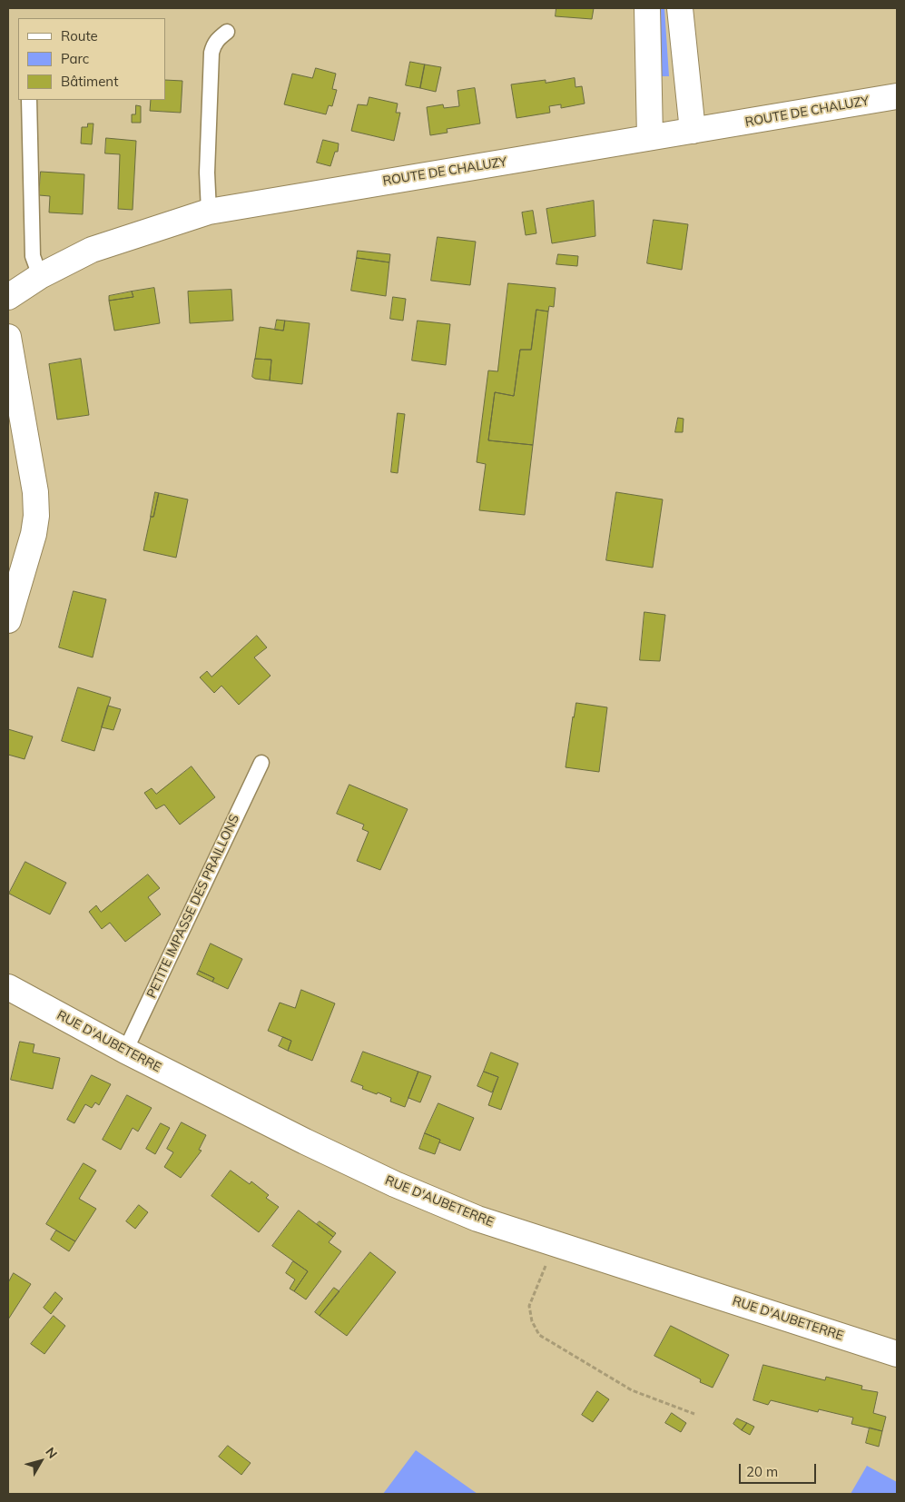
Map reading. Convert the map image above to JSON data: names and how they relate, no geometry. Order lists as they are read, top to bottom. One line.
{"streets":{"street":["ROUTE DE CHALUZY","RUE D'AUBETERRE"],"lane":["PETITE IMPASSE DES PRAILLONS"]},"crossings":[["PETITE IMPASSE DES PRAILLONS","RUE D'AUBETERRE"]],"legend":["Route","Parc","Bâtiment"],"scale_bar":"20 m","north":"top right"}
